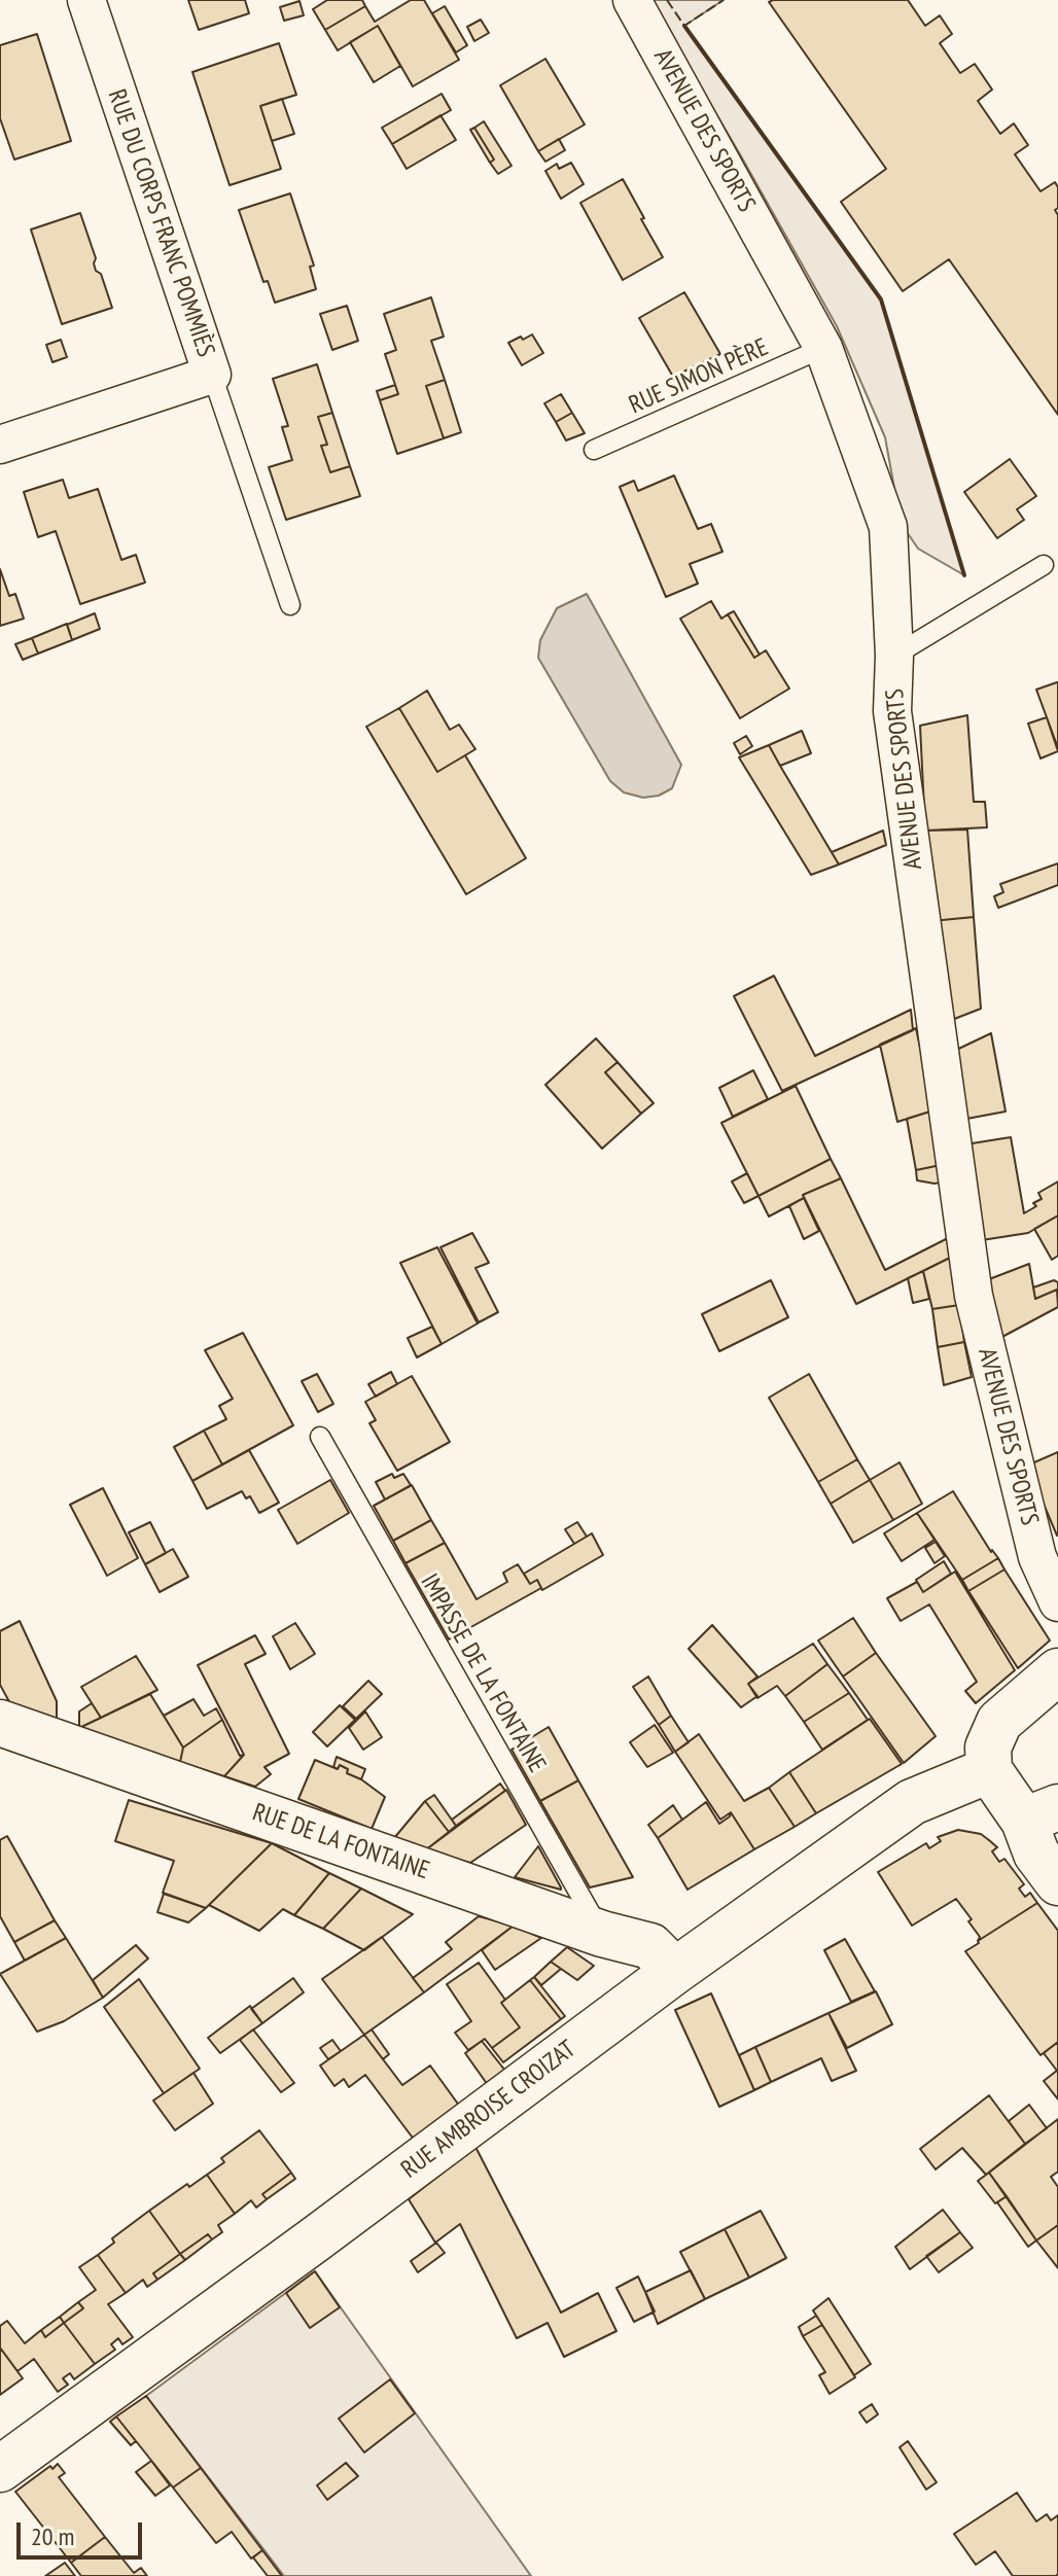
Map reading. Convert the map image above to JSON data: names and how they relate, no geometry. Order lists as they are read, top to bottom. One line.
{"streets":{"street":["AVENUE DES SPORTS","RUE DU CORPS FRANC POMMIÈS","RUE DE LA FONTAINE","RUE AMBROISE CROIZAT"],"lane":["RUE SIMON PÈRE","IMPASSE DE LA FONTAINE"]},"crossings":[["AVENUE DES SPORTS","RUE SIMON PÈRE"],["IMPASSE DE LA FONTAINE","RUE DE LA FONTAINE"],["RUE DE LA FONTAINE","RUE AMBROISE CROIZAT"]],"scale_bar":"20 m"}
